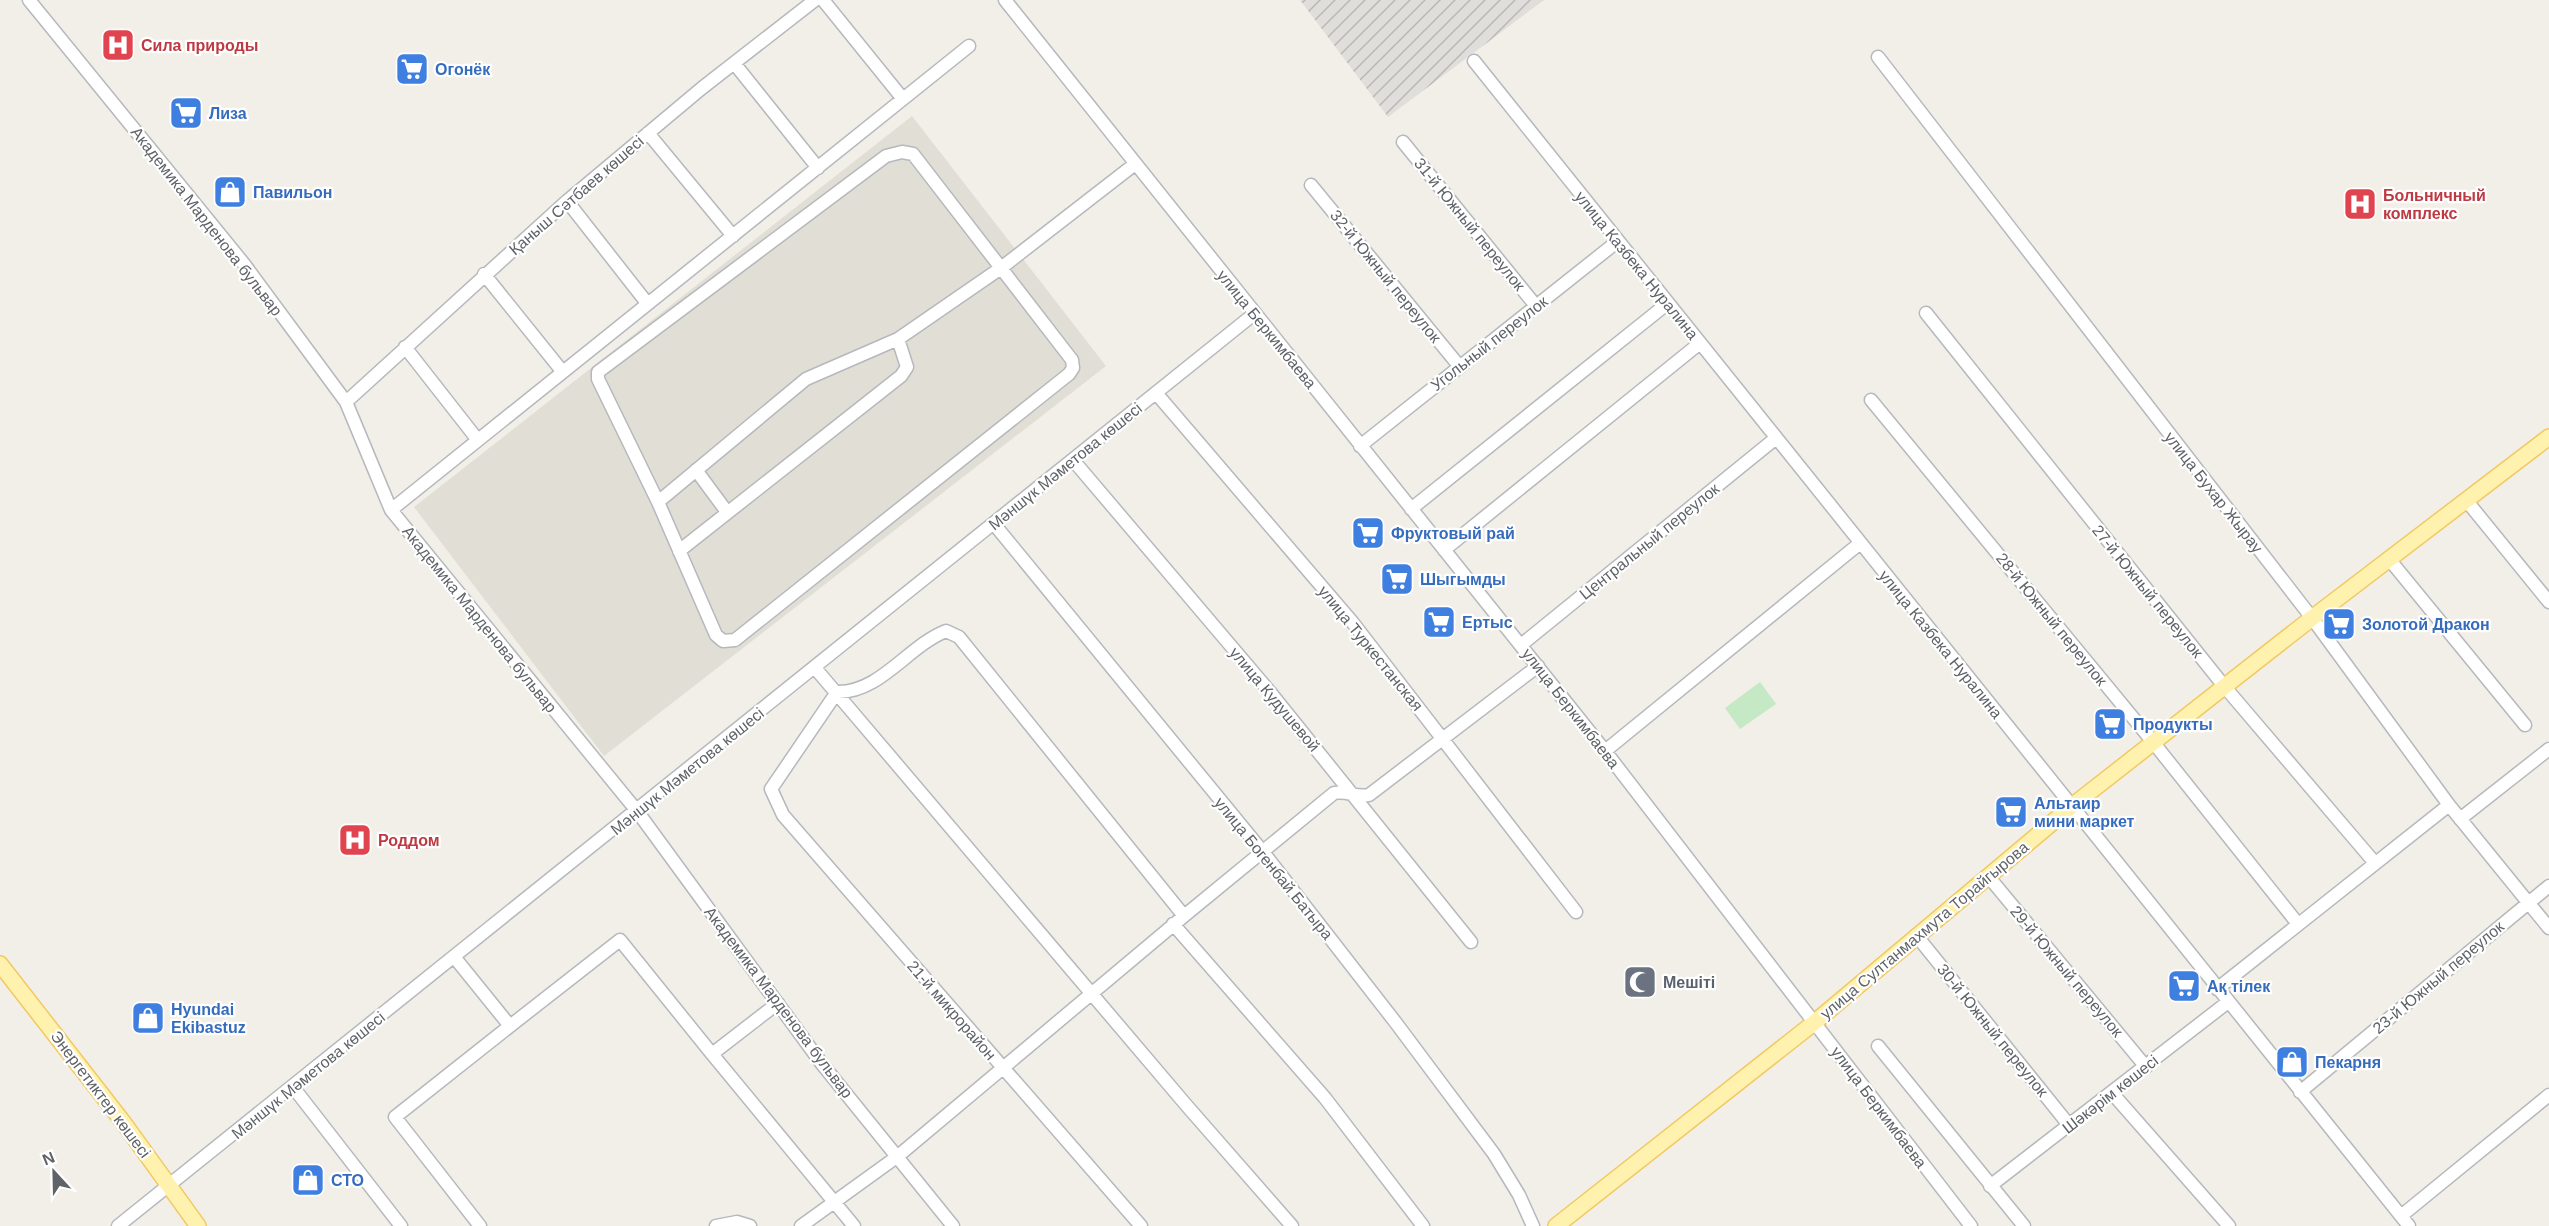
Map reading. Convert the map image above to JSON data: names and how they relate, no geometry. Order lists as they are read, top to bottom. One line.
{"streets":{"main road":["улица Султанмахмута Торайгырова","Энергетиктер көшесі"],"street":["Қаныш Сәтбаев көшесі","Академика Марденова бульвар","31-й Южный переулок","улица Казбека Нуралина","32-й Южный переулок","улица Беркимбаева","Угольный переулок","Мәншүк Мәметова көшесі","улица Бухар Жырау","Центральный переулок","27-й Южный переулок","28-й Южный переулок","улица Туркестанская","улица Кудушевой","улица Богенбай Батыра","29-й Южный переулок","23-й Южный переулок","21-й микрорайон","30-й Южный переулок","Шәкәрім көшесі"]},"crossings":[["Қаныш Сәтбаев көшесі","Академика Марденова бульвар"],["Академика Марденова бульвар","Мәншүк Мәметова көшесі"],["31-й Южный переулок","Угольный переулок"],["улица Казбека Нуралина","Угольный переулок"],["улица Казбека Нуралина","Центральный переулок"],["улица Казбека Нуралина","улица Султанмахмута Торайгырова"],["улица Казбека Нуралина","23-й Южный переулок"],["улица Казбека Нуралина","Шәкәрім көшесі"],["32-й Южный переулок","Угольный переулок"],["улица Беркимбаева","Угольный переулок"],["улица Беркимбаева","Мәншүк Мәметова көшесі"],["улица Беркимбаева","Центральный переулок"],["улица Беркимбаева","улица Султанмахмута Торайгырова"],["Мәншүк Мәметова көшесі","улица Туркестанская"],["Мәншүк Мәметова көшесі","улица Кудушевой"],["Мәншүк Мәметова көшесі","улица Богенбай Батыра"],["Мәншүк Мәметова көшесі","Энергетиктер көшесі"],["улица Бухар Жырау","улица Султанмахмута Торайгырова"],["улица Бухар Жырау","23-й Южный переулок"],["27-й Южный переулок","улица Султанмахмута Торайгырова"],["28-й Южный переулок","улица Султанмахмута Торайгырова"],["улица Султанмахмута Торайгырова","29-й Южный переулок"],["улица Султанмахмута Торайгырова","30-й Южный переулок"],["29-й Южный переулок","Шәкәрім көшесі"],["30-й Южный переулок","Шәкәрім көшесі"]],"places":{"hospital":["Сила природы","Больничный комплекс","Роддом"],"supermarket":["Огонёк","Лиза","Фруктовый рай","Шыгымды","Ертыс","Золотой Дракон","Продукты","Альтаир мини маркет","Ақ тілек"],"shop":["Павильон","Hyundai Ekibastuz","Пекарня","СТО"],"mosque":["Мешіті"]},"north":"top"}
